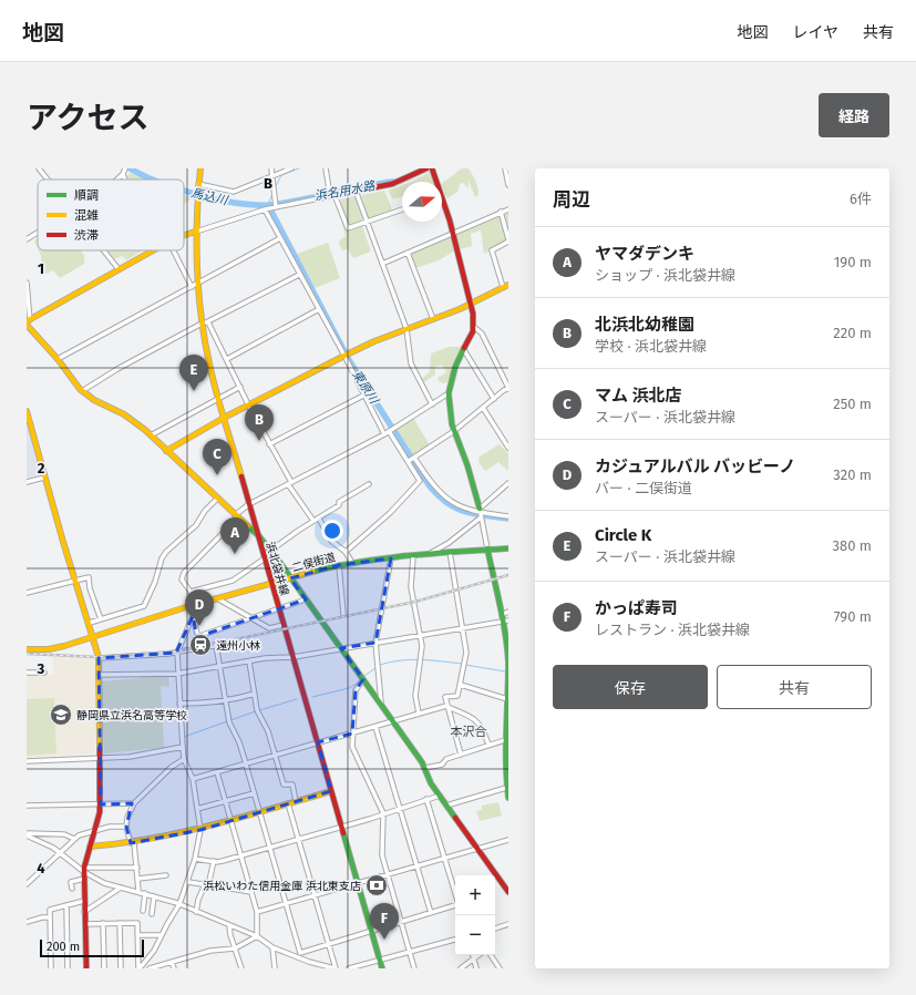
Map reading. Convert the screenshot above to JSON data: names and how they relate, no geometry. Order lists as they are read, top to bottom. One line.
{"streets":{"street":["二俣街道","浜北袋井線"]},"crossings":[["二俣街道","浜北袋井線"]],"districts":["本沢合"],"water":["浜名用水路","馬込川","東原川"],"places":{"station":["遠州小林"],"school or university":["静岡県立浜名高等学校"],"bank":["浜松いわた信用金庫 浜北東支店"]},"legend":["順調","混雑","渋滞"],"scale_bar":"200 m","north":"right","page":{"header":"地図","nav":["地図","レイヤ","共有"],"title":"アクセス","buttons":["経路",["保存","共有"]],"heading":["周辺","6件"],"list":[{"mark":"A","name":"ヤマダデンキ","note":"ショップ · 浜北袋井線","value":"190 m"},{"mark":"B","name":"北浜北幼稚園","note":"学校 · 浜北袋井線","value":"220 m"},{"mark":"C","name":"マム 浜北店","note":"スーパー · 浜北袋井線","value":"250 m"},{"mark":"D","name":"カジュアルバル バッビーノ","note":"バー · 二俣街道","value":"320 m"},{"mark":"E","name":"Circle K","note":"スーパー · 浜北袋井線","value":"380 m"},{"mark":"F","name":"かっぱ寿司","note":"レストラン · 浜北袋井線","value":"790 m"}],"pins":["E","B","C","A","D","F"],"map_buttons":["+","−"],"scale":"200 m"},"grid":{"columns":["B"],"rows":["1","2","3","4"]}}
